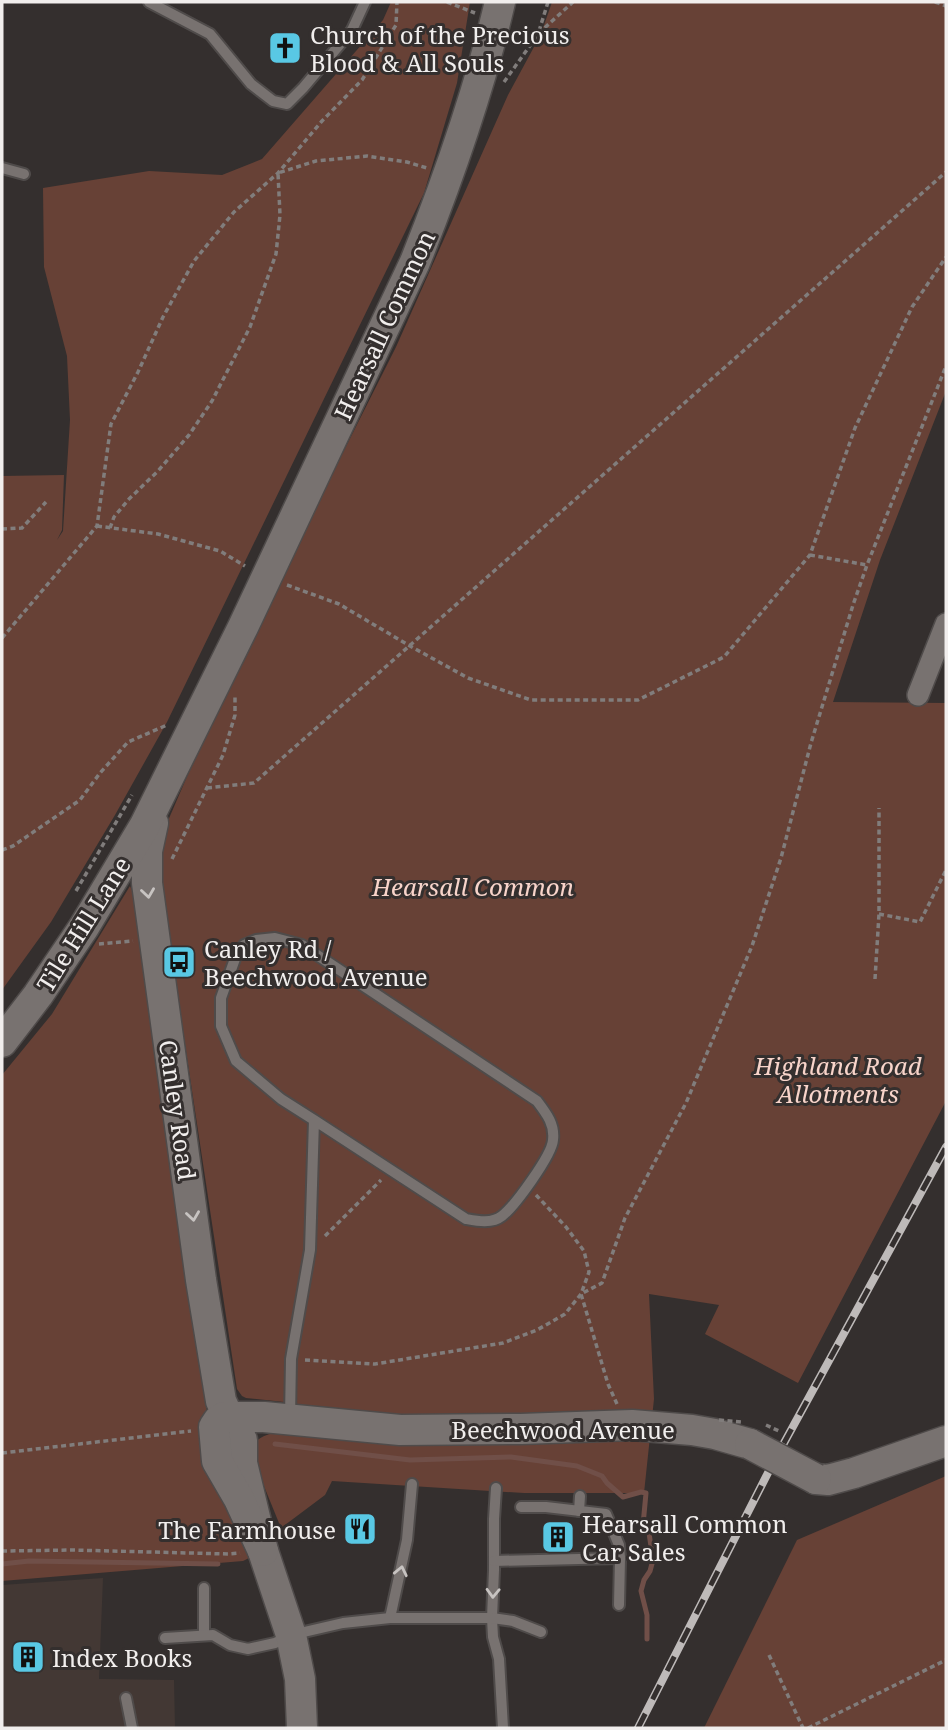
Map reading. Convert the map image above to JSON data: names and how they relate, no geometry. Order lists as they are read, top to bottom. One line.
{"streets":{"street":["Hearsall Common","Tile Hill Lane","Canley Road","Beechwood Avenue"]},"crossings":[["Hearsall Common","Tile Hill Lane"],["Hearsall Common","Canley Road"],["Tile Hill Lane","Canley Road"],["Canley Road","Beechwood Avenue"]],"one_way":["Canley Road"],"parks":["Hearsall Common","Highland Road Allotments"],"places":{"church":["Church of the Precious Blood & All Souls"],"bus stop":["Canley Rd / Beechwood Avenue"],"restaurant":["The Farmhouse"],"building":["Hearsall Common Car Sales","Index Books"]}}
